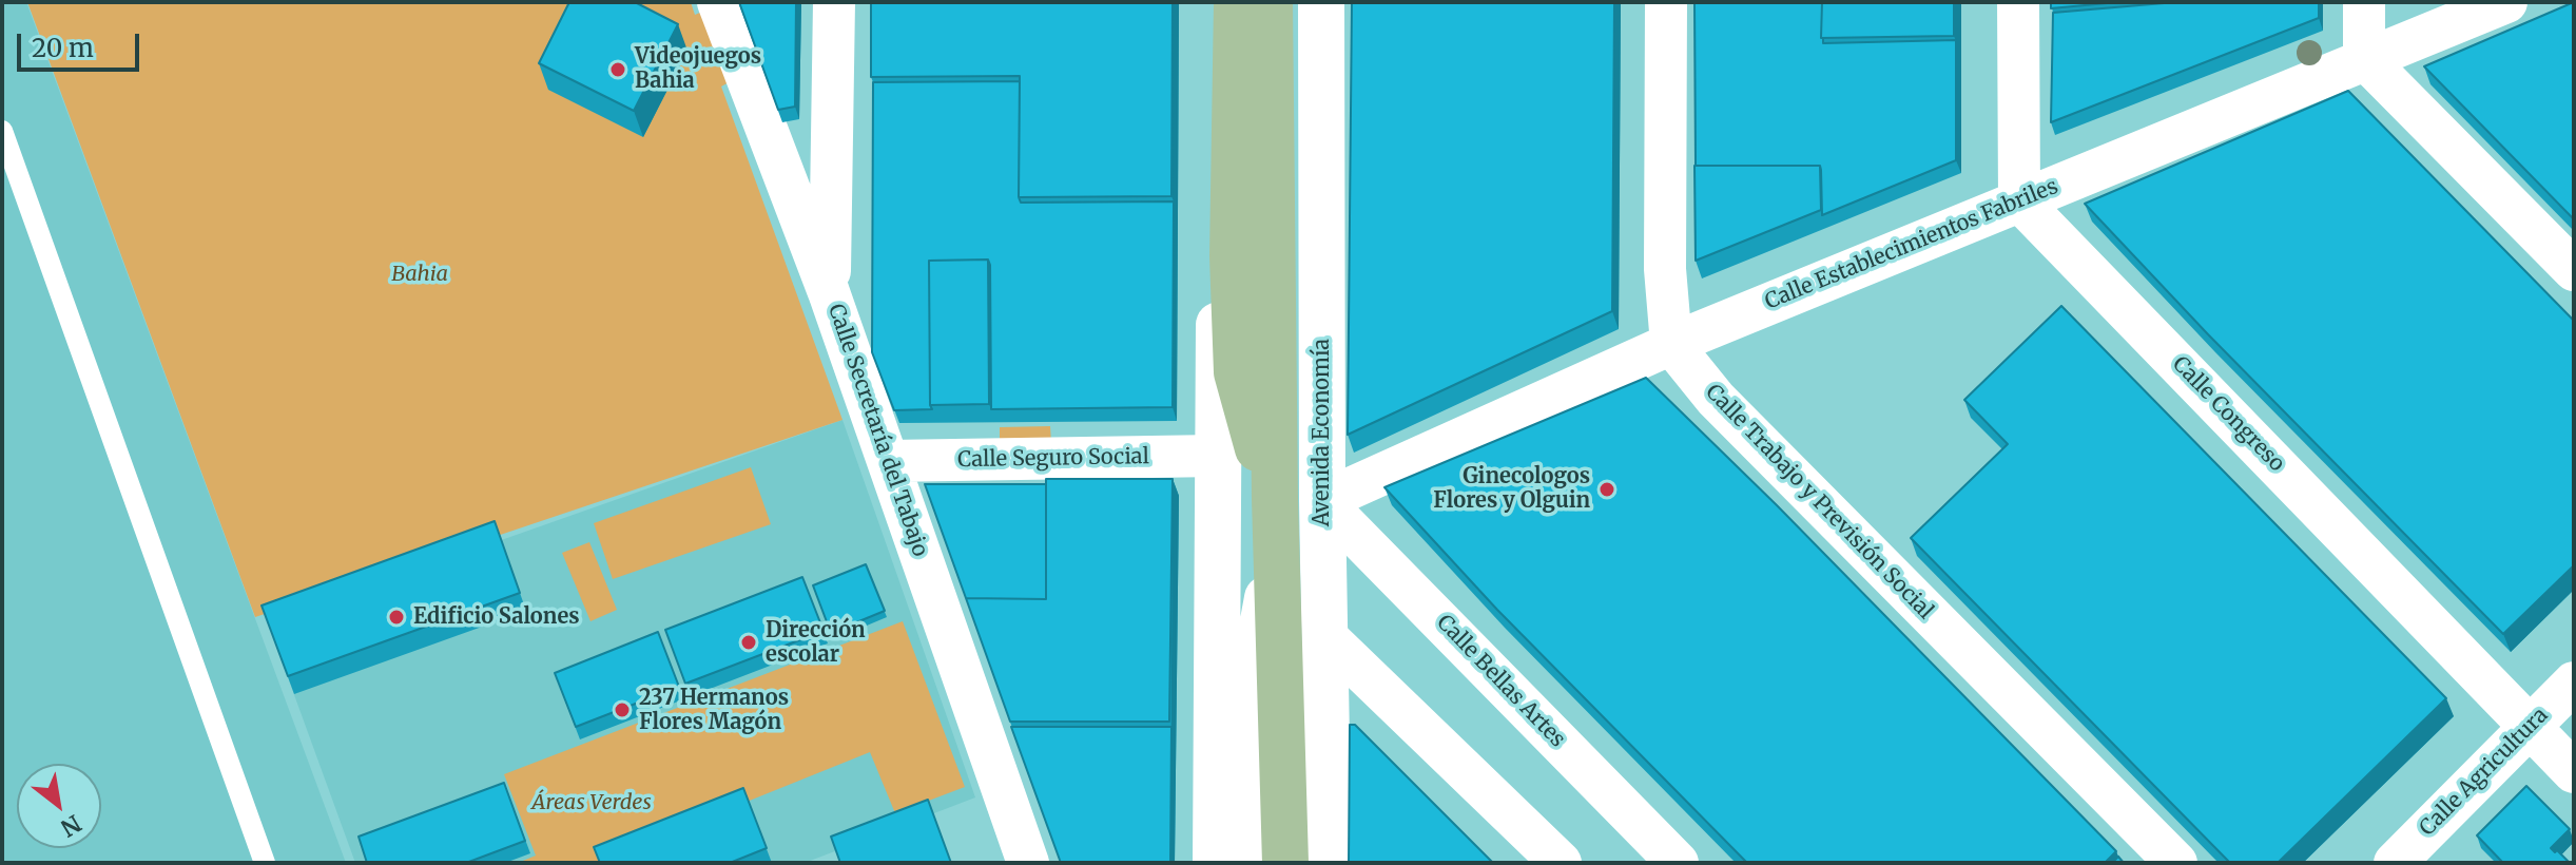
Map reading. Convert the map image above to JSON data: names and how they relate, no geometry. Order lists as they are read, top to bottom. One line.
{"streets":{"main road":["Avenida Economía"],"street":["Calle Establecimientos Fabriles","Calle Congreso","Calle Secretaría del Tabajo","Calle Seguro Social","Calle Trabajo y Previsión Social","Calle Bellas Artes","Calle Agricultura"]},"crossings":[["Calle Establecimientos Fabriles","Calle Congreso"],["Calle Establecimientos Fabriles","Avenida Economía"],["Calle Establecimientos Fabriles","Calle Trabajo y Previsión Social"],["Calle Establecimientos Fabriles","Calle Bellas Artes"],["Calle Congreso","Calle Agricultura"],["Calle Secretaría del Tabajo","Calle Seguro Social"],["Avenida Economía","Calle Bellas Artes"]],"parks":["Bahia","Áreas Verdes"],"places":["Videojuegos Bahia","Ginecologos Flores y Olguin","Edificio Salones","Dirección escolar","237 Hermanos Flores Magón"],"scale_bar":"20 m","north":"bottom right"}
